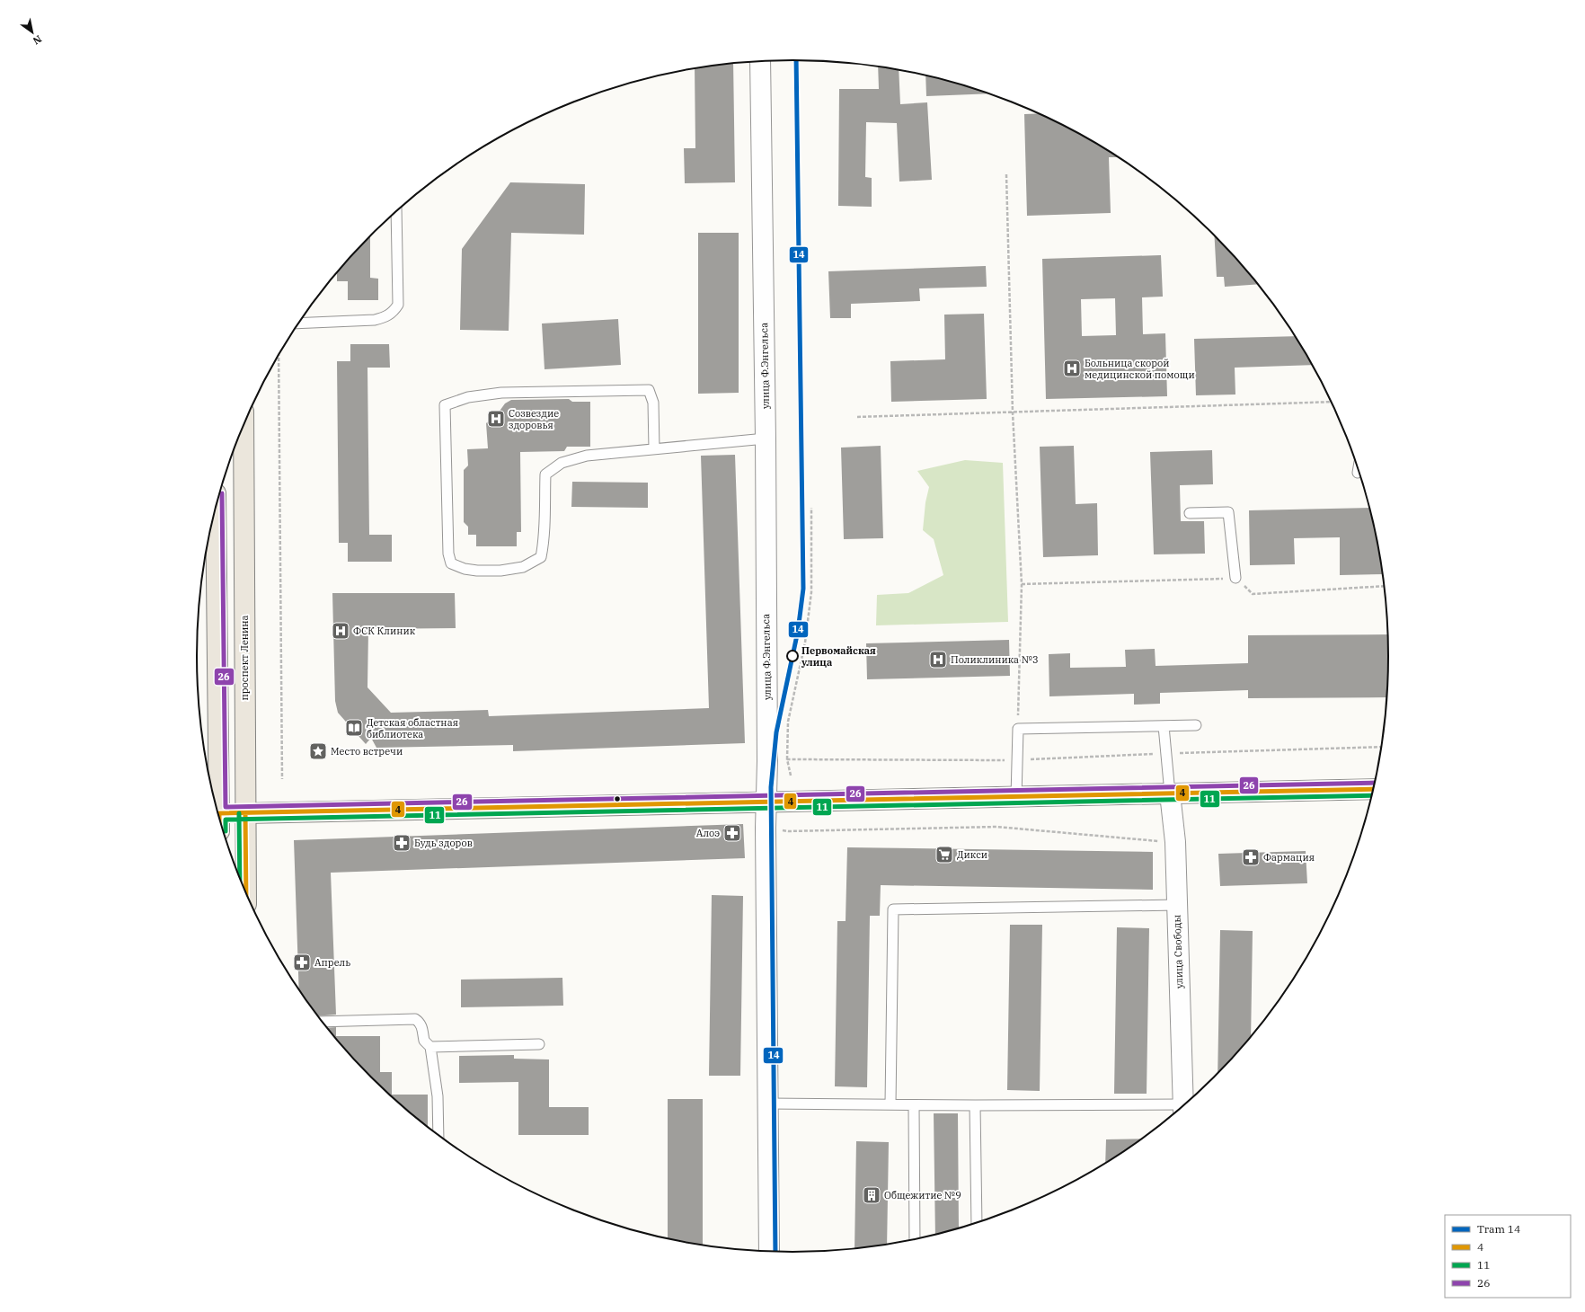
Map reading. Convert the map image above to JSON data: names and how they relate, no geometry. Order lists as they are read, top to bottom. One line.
{"streets":{"main road":["проспект Ленина"],"street":["улица Ф.Энгельса","улица Свободы"]},"places":{"hospital":["Больница скорой медицинской помощи","Созвездие здоровья","ФСК Клиник","Поликлиника №3"],"other":["Первомайская улица"],"library":["Детская областная библиотека"],"place":["Место встречи"],"pharmacy":["Алоэ","Будь здоров","Фармация","Апрель"],"supermarket":["Дикси"],"building":["Общежитие №9"]},"lines":["tram line 14","transit line 26","transit line 4","transit line 11"],"legend":["Tram 14","4","11","26"],"north":"bottom right"}
